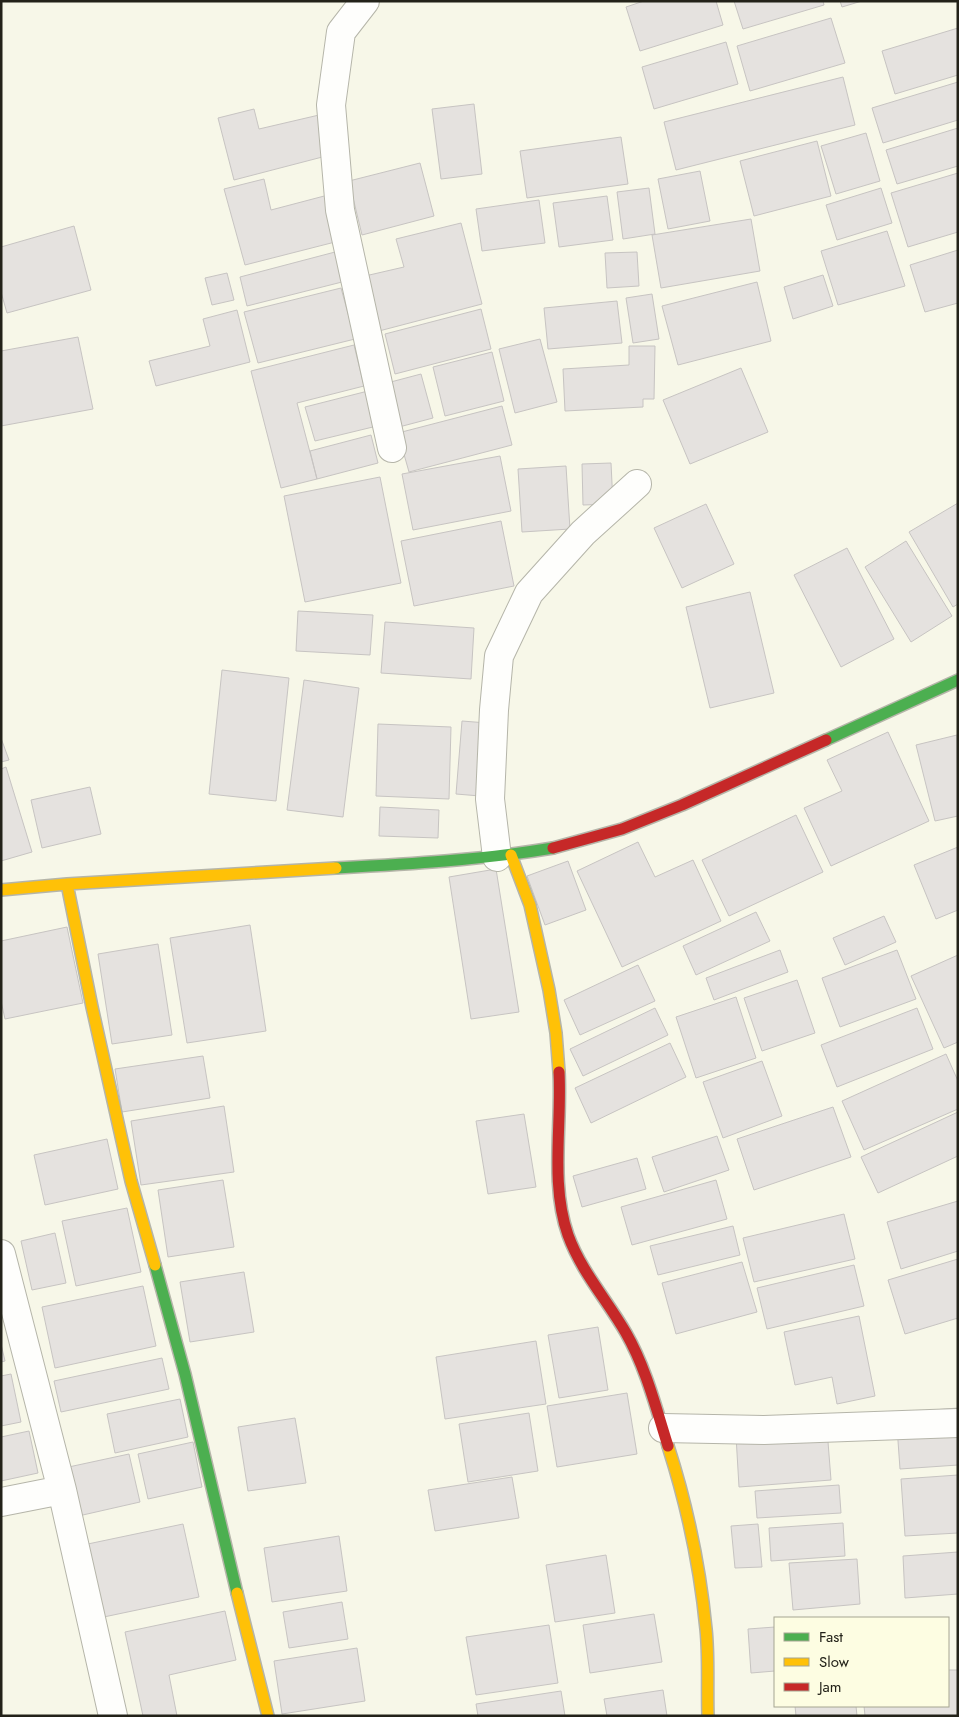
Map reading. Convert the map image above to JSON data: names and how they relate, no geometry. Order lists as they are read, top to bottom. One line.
{"legend":["Fast","Slow","Jam"]}
